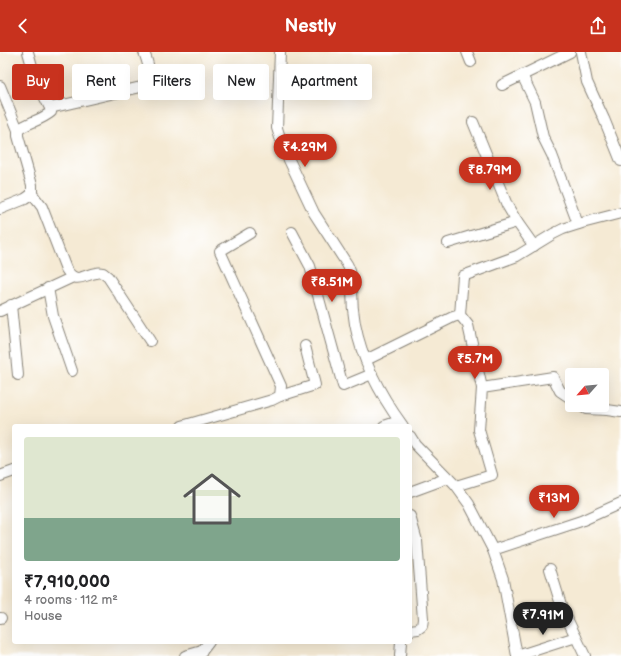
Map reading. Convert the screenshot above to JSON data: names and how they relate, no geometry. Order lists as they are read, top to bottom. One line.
{"north":"bottom left","page":{"header":"Nestly","chip":["Buy","Rent","Filters","New","Apartment"],"price":["₹4.29M","₹8.79M","₹8.51M","₹5.7M","₹13M","₹7.91M"],"list":[{"name":"₹7,910,000","note":"4 rooms · 112 m² · House"}]}}
